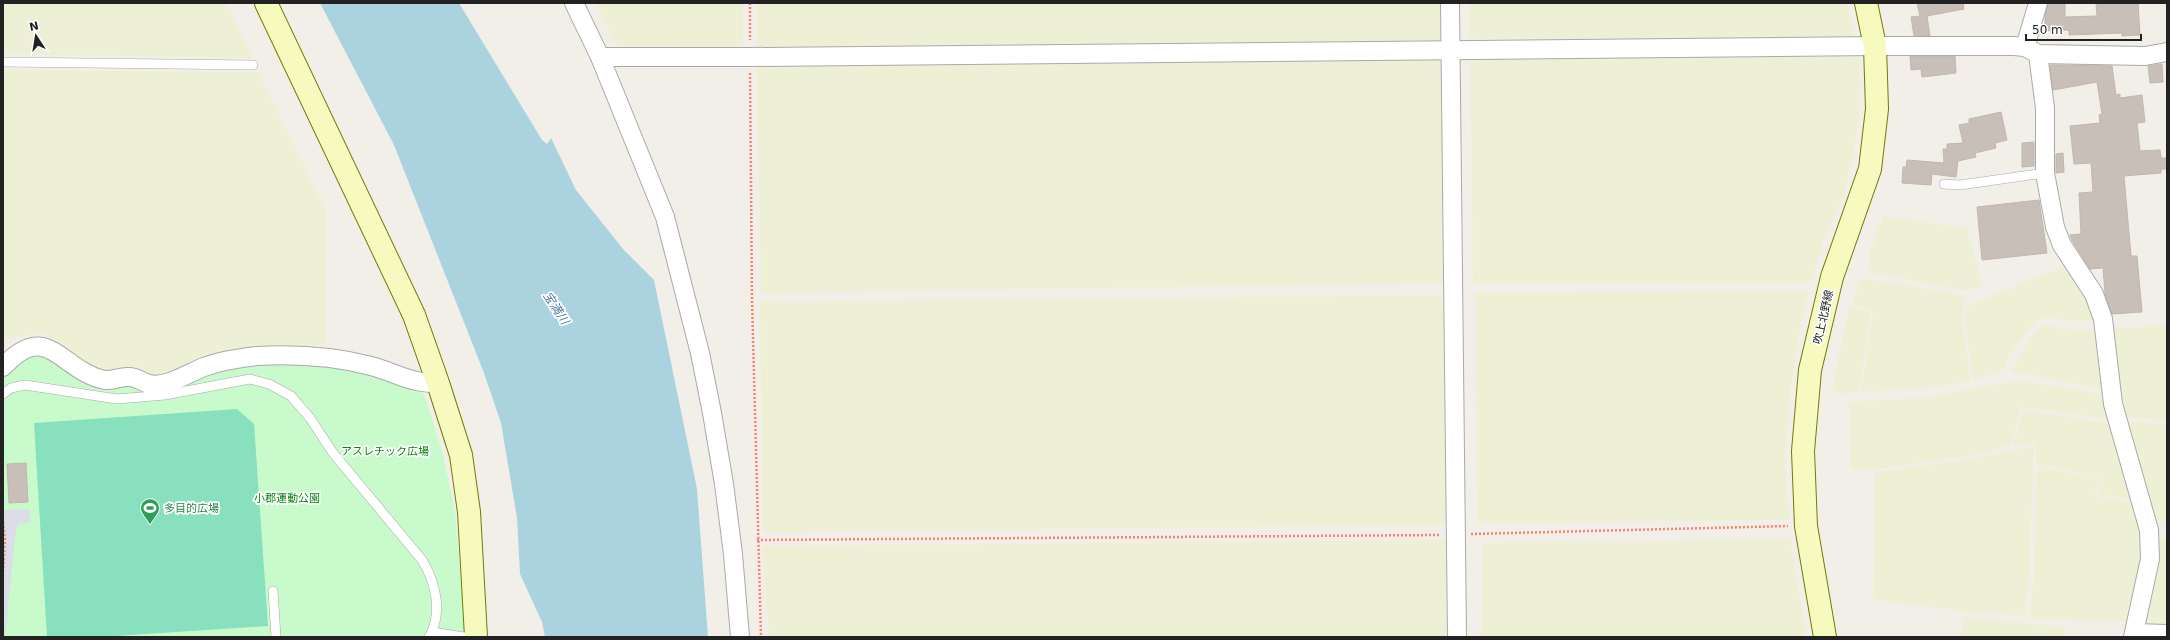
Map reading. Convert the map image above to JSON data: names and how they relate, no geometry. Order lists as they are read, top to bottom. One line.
{"streets":{"street":["吹上北野線"]},"water":["宝満川"],"parks":["アスレチック広場","小郡運動公園"],"places":{"sports":["多目的広場"]},"scale_bar":"50 m","north":"top"}
